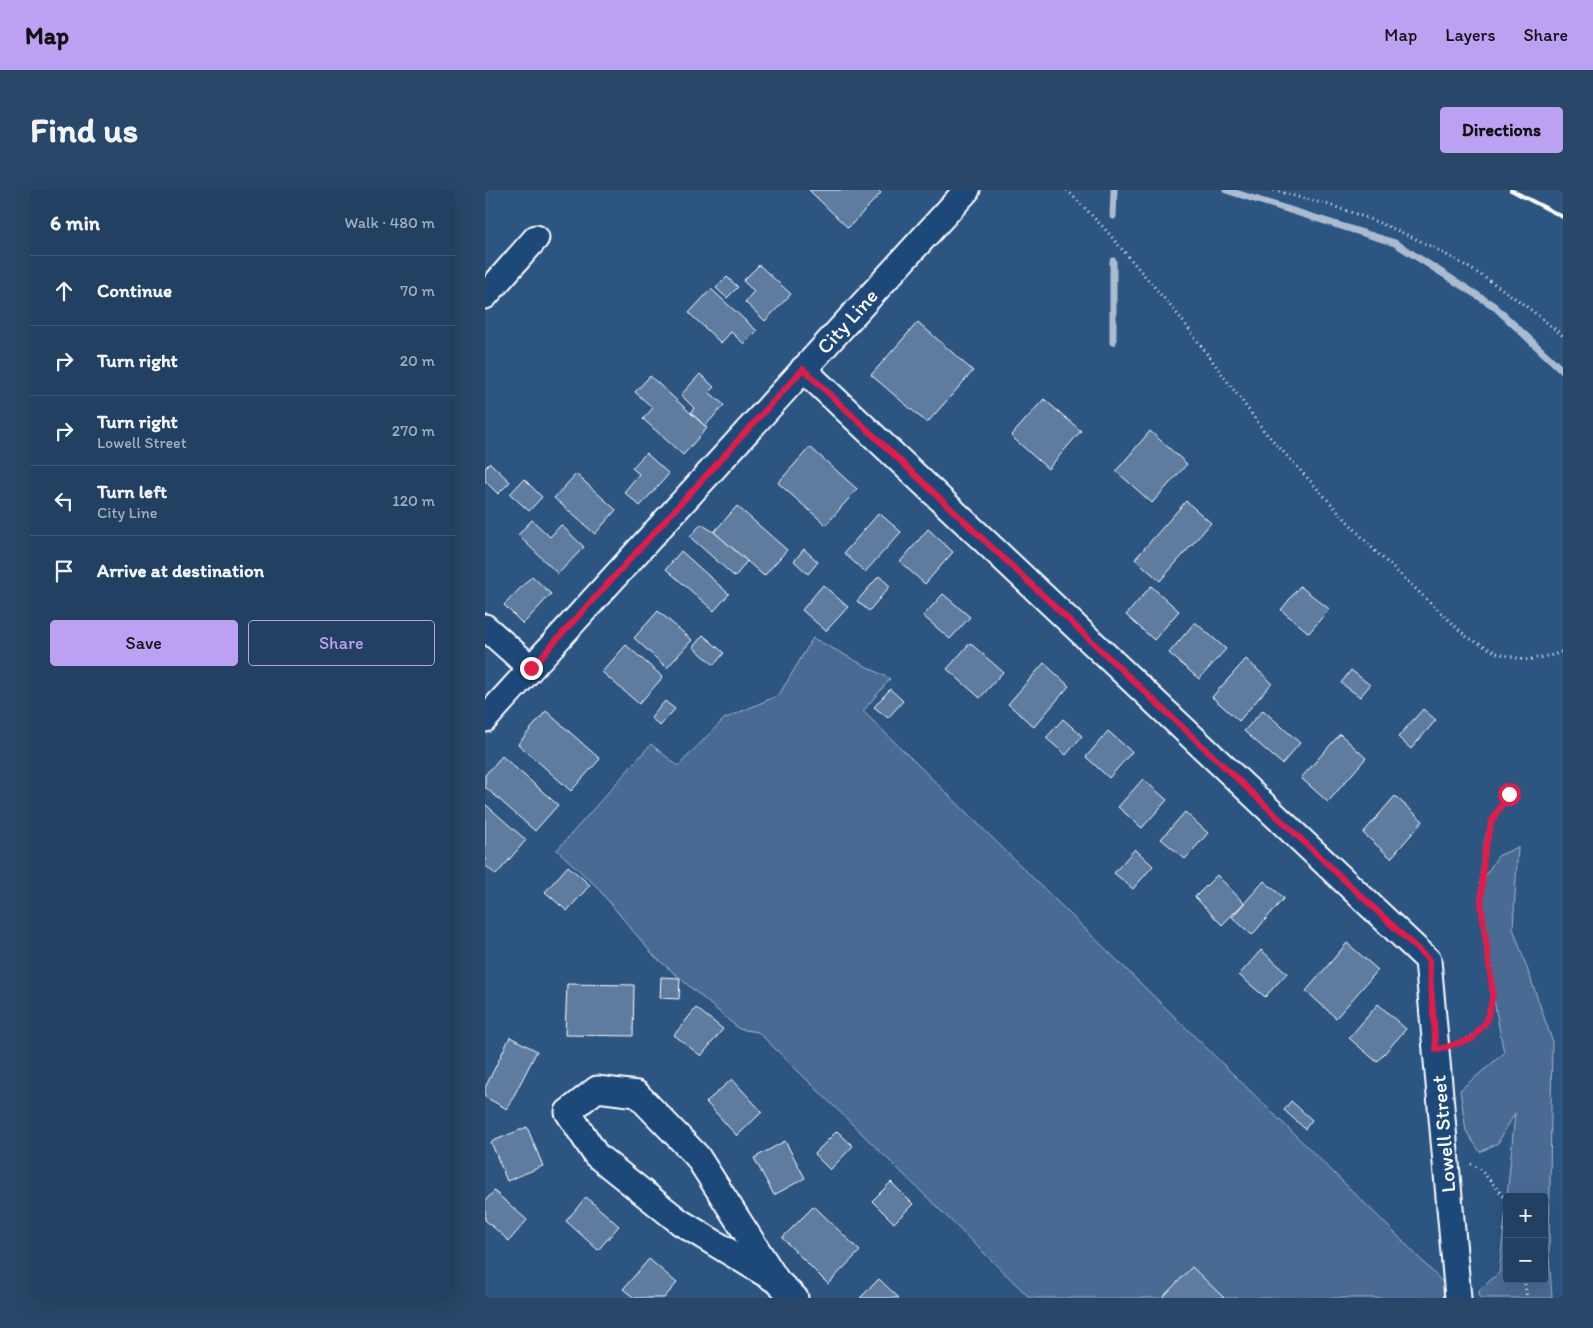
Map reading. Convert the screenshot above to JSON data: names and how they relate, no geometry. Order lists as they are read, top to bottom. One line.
{"streets":{"street":["City Line","Lowell Street"]},"crossings":[["City Line","Lowell Street"]],"page":{"header":"Map","nav":["Map","Layers","Share"],"buttons":["Directions",["Save","Share"]],"title":"Find us","heading":["6 min","Walk · 480 m"],"list":[["Continue","70 m"],["Turn right","20 m"],["Turn right","Lowell Street","270 m"],["Turn left","City Line","120 m"],"Arrive at destination"],"map_buttons":["+","−"]}}
